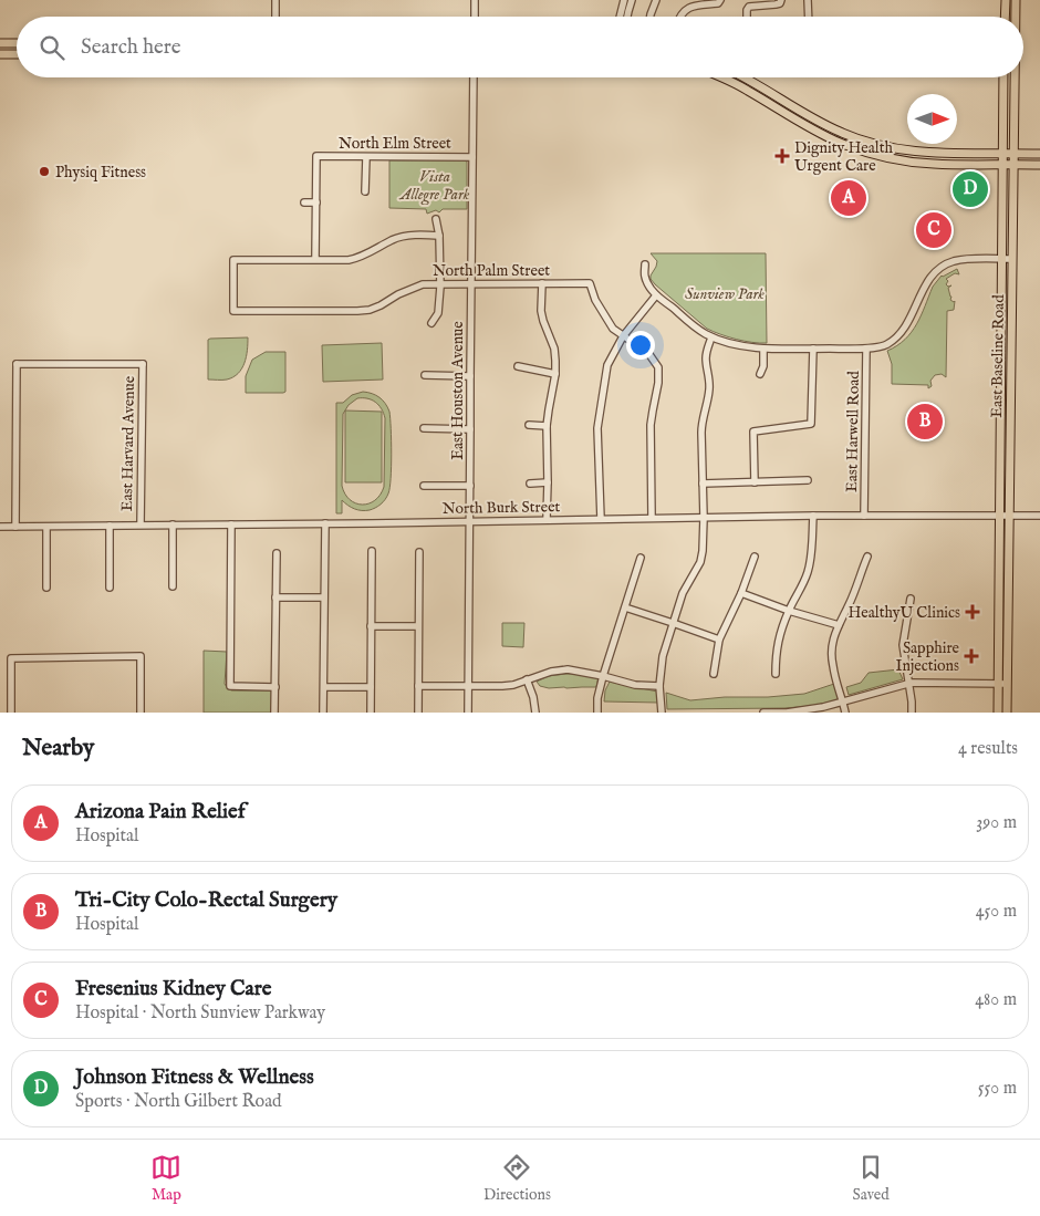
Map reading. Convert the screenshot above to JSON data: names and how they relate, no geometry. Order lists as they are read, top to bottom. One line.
{"streets":{"main road":["East Baseline Road"],"street":["North Elm Street","North Palm Street","East Houston Avenue","East Harwell Road","East Harvard Avenue","North Burk Street"]},"crossings":[["North Elm Street","East Houston Avenue"],["North Palm Street","East Houston Avenue"],["East Baseline Road","North Burk Street"],["East Houston Avenue","North Burk Street"],["East Harwell Road","North Burk Street"],["East Harvard Avenue","North Burk Street"]],"parks":["Vista Allegre Park","Sunview Park"],"places":{"health":["Dignity Health Urgent Care","HealthyU Clinics","Sapphire Injections"],"other":["Physiq Fitness"]},"north":"right","page":{"search":"Search here","pins":["D","A","C","B"],"heading":["Nearby","4 results"],"list":[{"mark":"A","name":"Arizona Pain Relief","note":"Hospital","value":"390 m"},{"mark":"B","name":"Tri-City Colo-Rectal Surgery","note":"Hospital","value":"450 m"},{"mark":"C","name":"Fresenius Kidney Care","note":"Hospital · North Sunview Parkway","value":"480 m"},{"mark":"D","name":"Johnson Fitness & Wellness","note":"Sports · North Gilbert Road","value":"550 m"}],"nav":["Map","Directions","Saved"]}}
